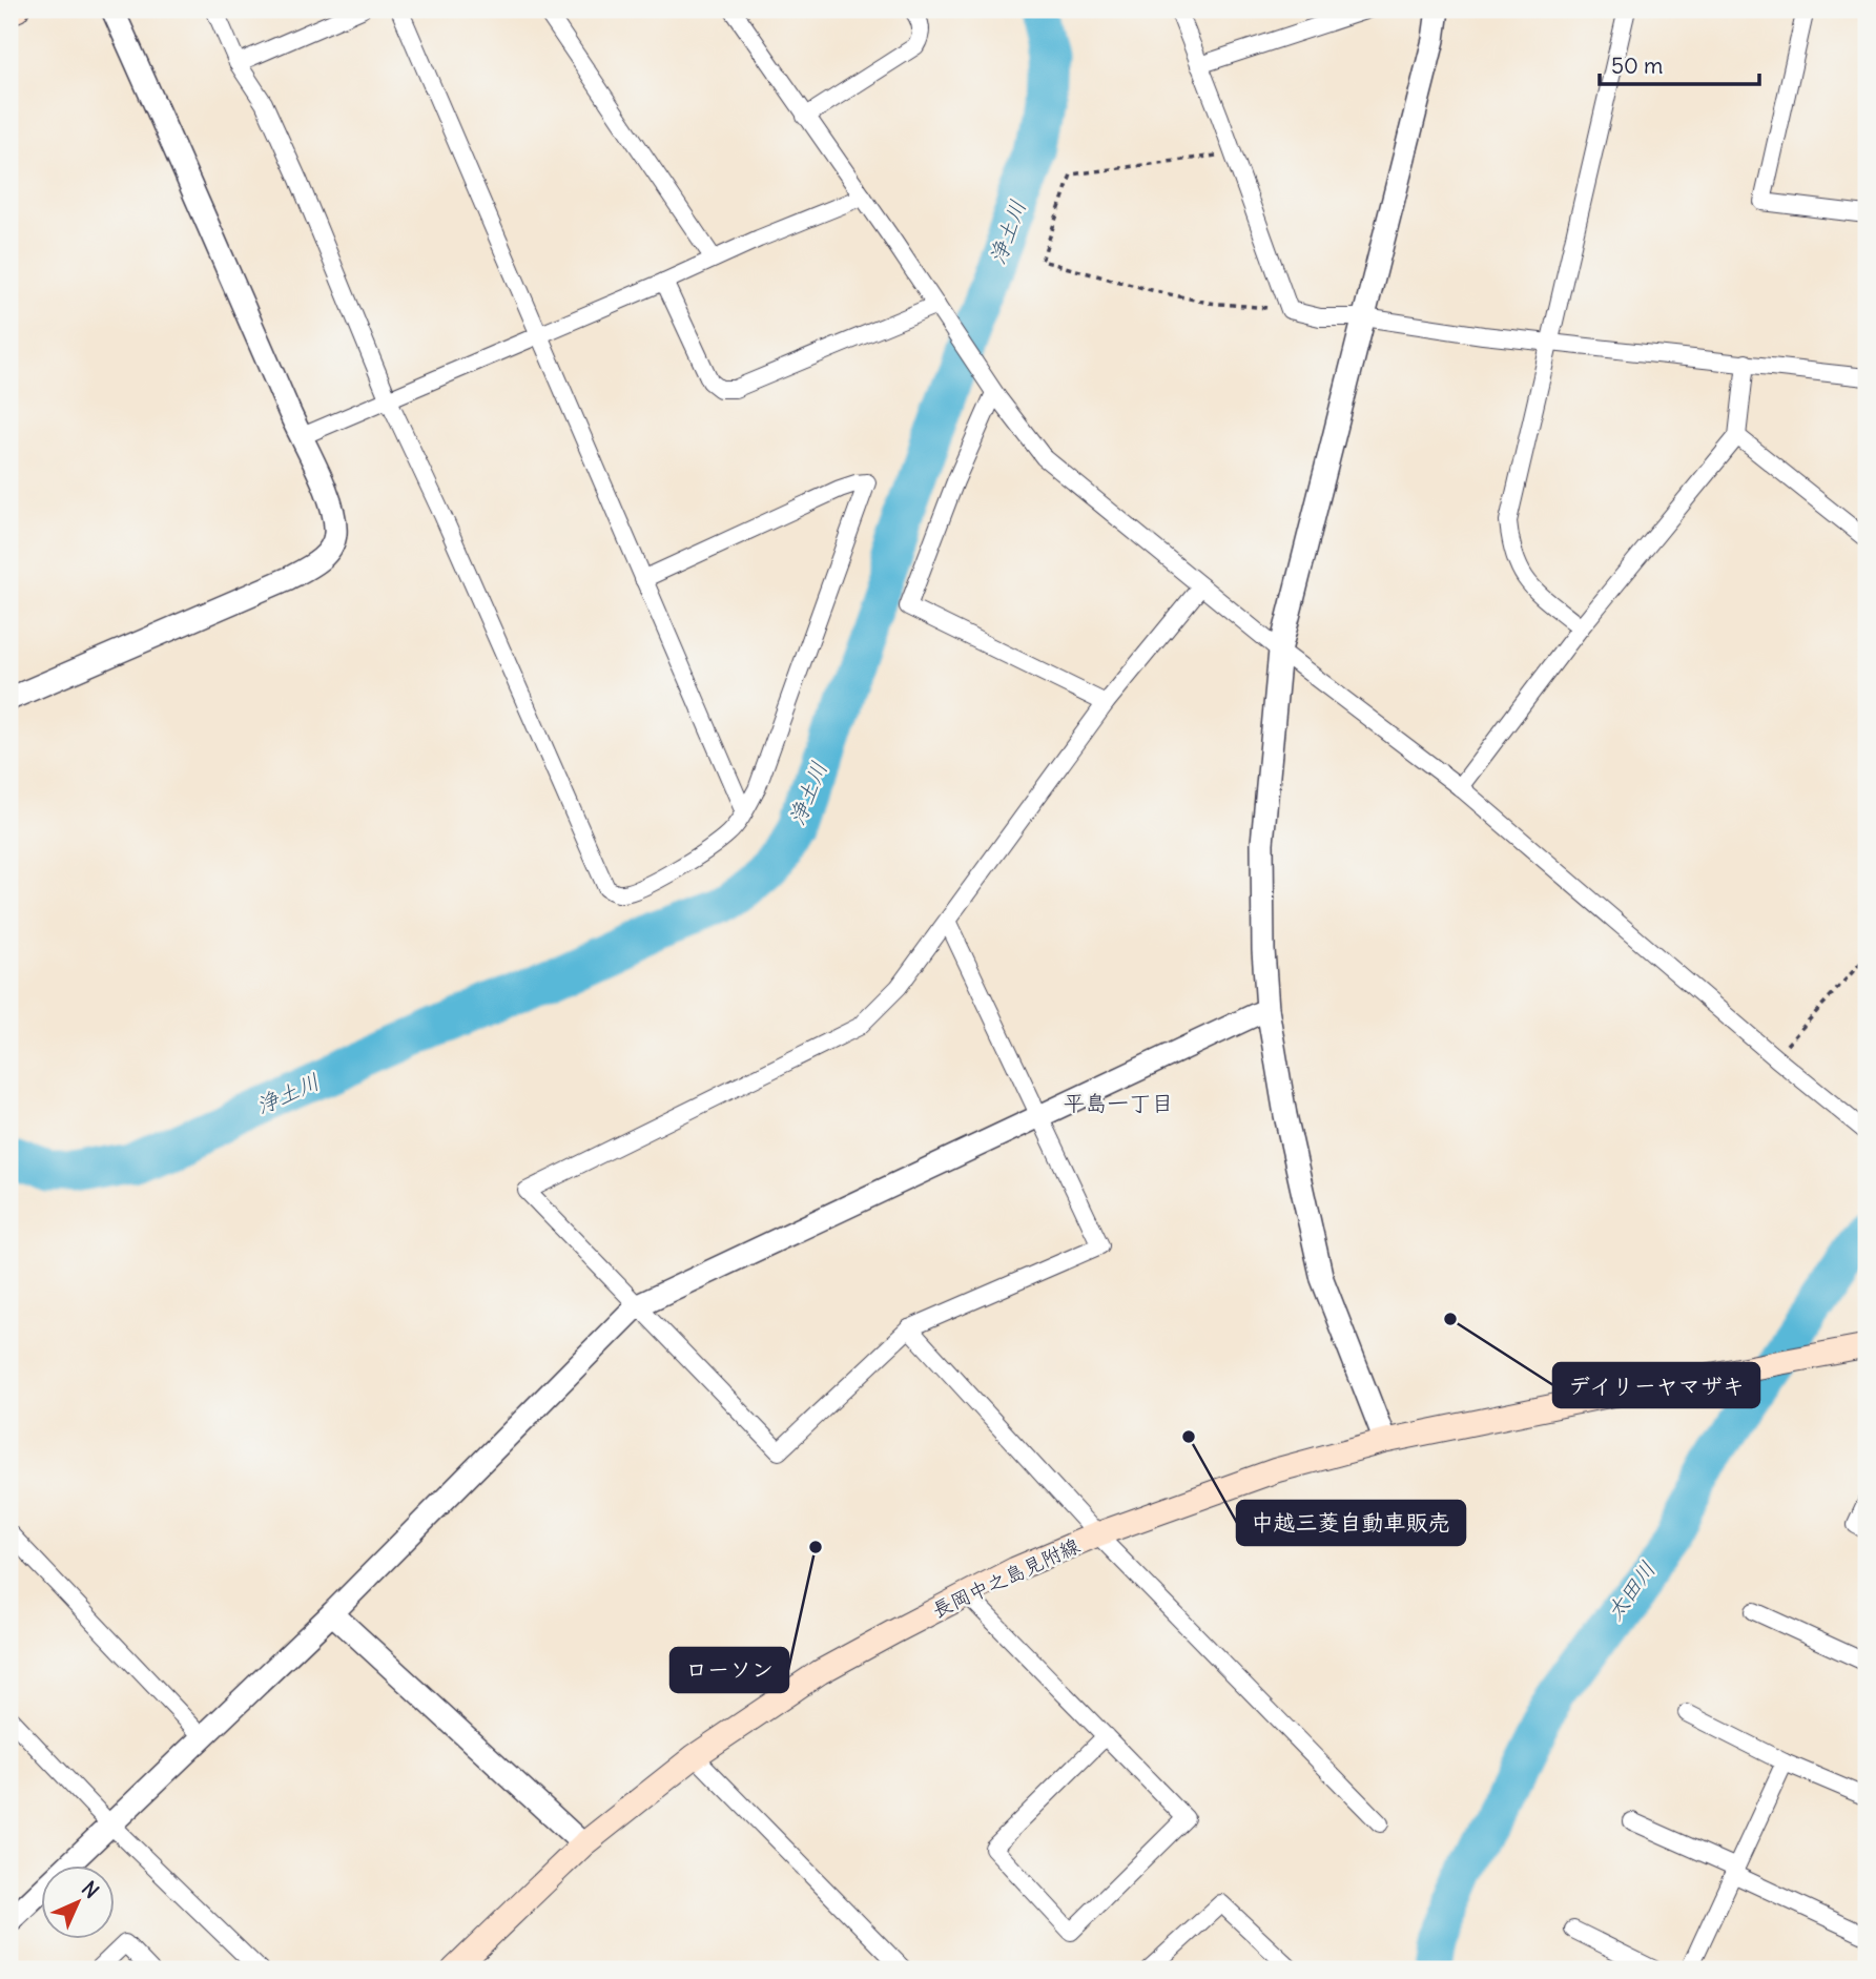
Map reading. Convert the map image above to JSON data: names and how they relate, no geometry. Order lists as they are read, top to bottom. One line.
{"streets":{"main road":["長岡中之島見附線"]},"districts":["平島一丁目"],"water":["浄土川","太田川"],"places":["デイリーヤマザキ","中越三菱自動車販売","ローソン"],"scale_bar":"50 m","north":"top right"}
